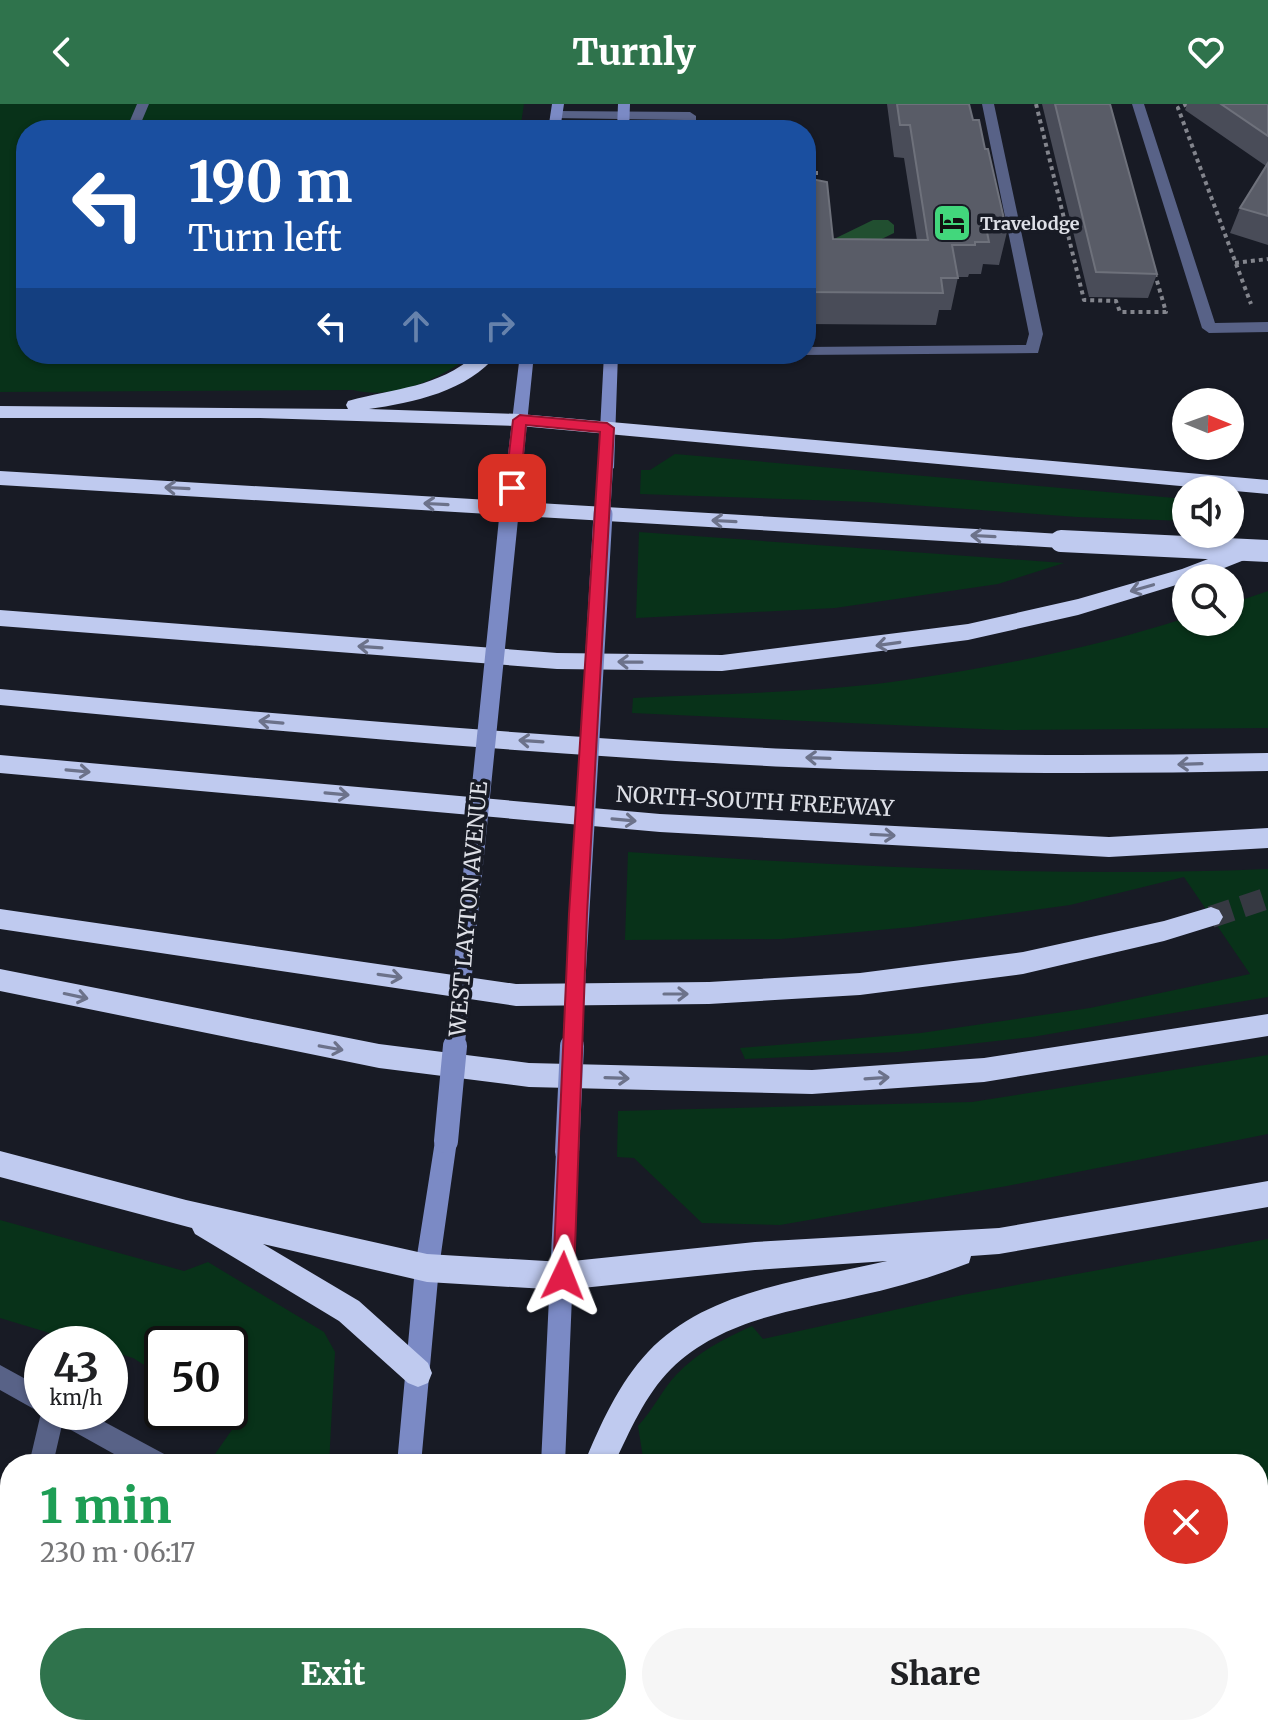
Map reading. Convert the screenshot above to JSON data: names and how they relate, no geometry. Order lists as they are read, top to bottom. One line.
{"streets":{"highway":["NORTH-SOUTH FREEWAY"],"main road":["WEST LAYTON AVENUE"]},"places":{"hotel":["Travelodge"]},"north":"right","page":{"header":"Turnly","turn":["190 m","Turn left"],"speed":"43 km/h","limit":"50","heading":["1 min","230 m · 06:17"],"buttons":["Exit","Share"]}}
